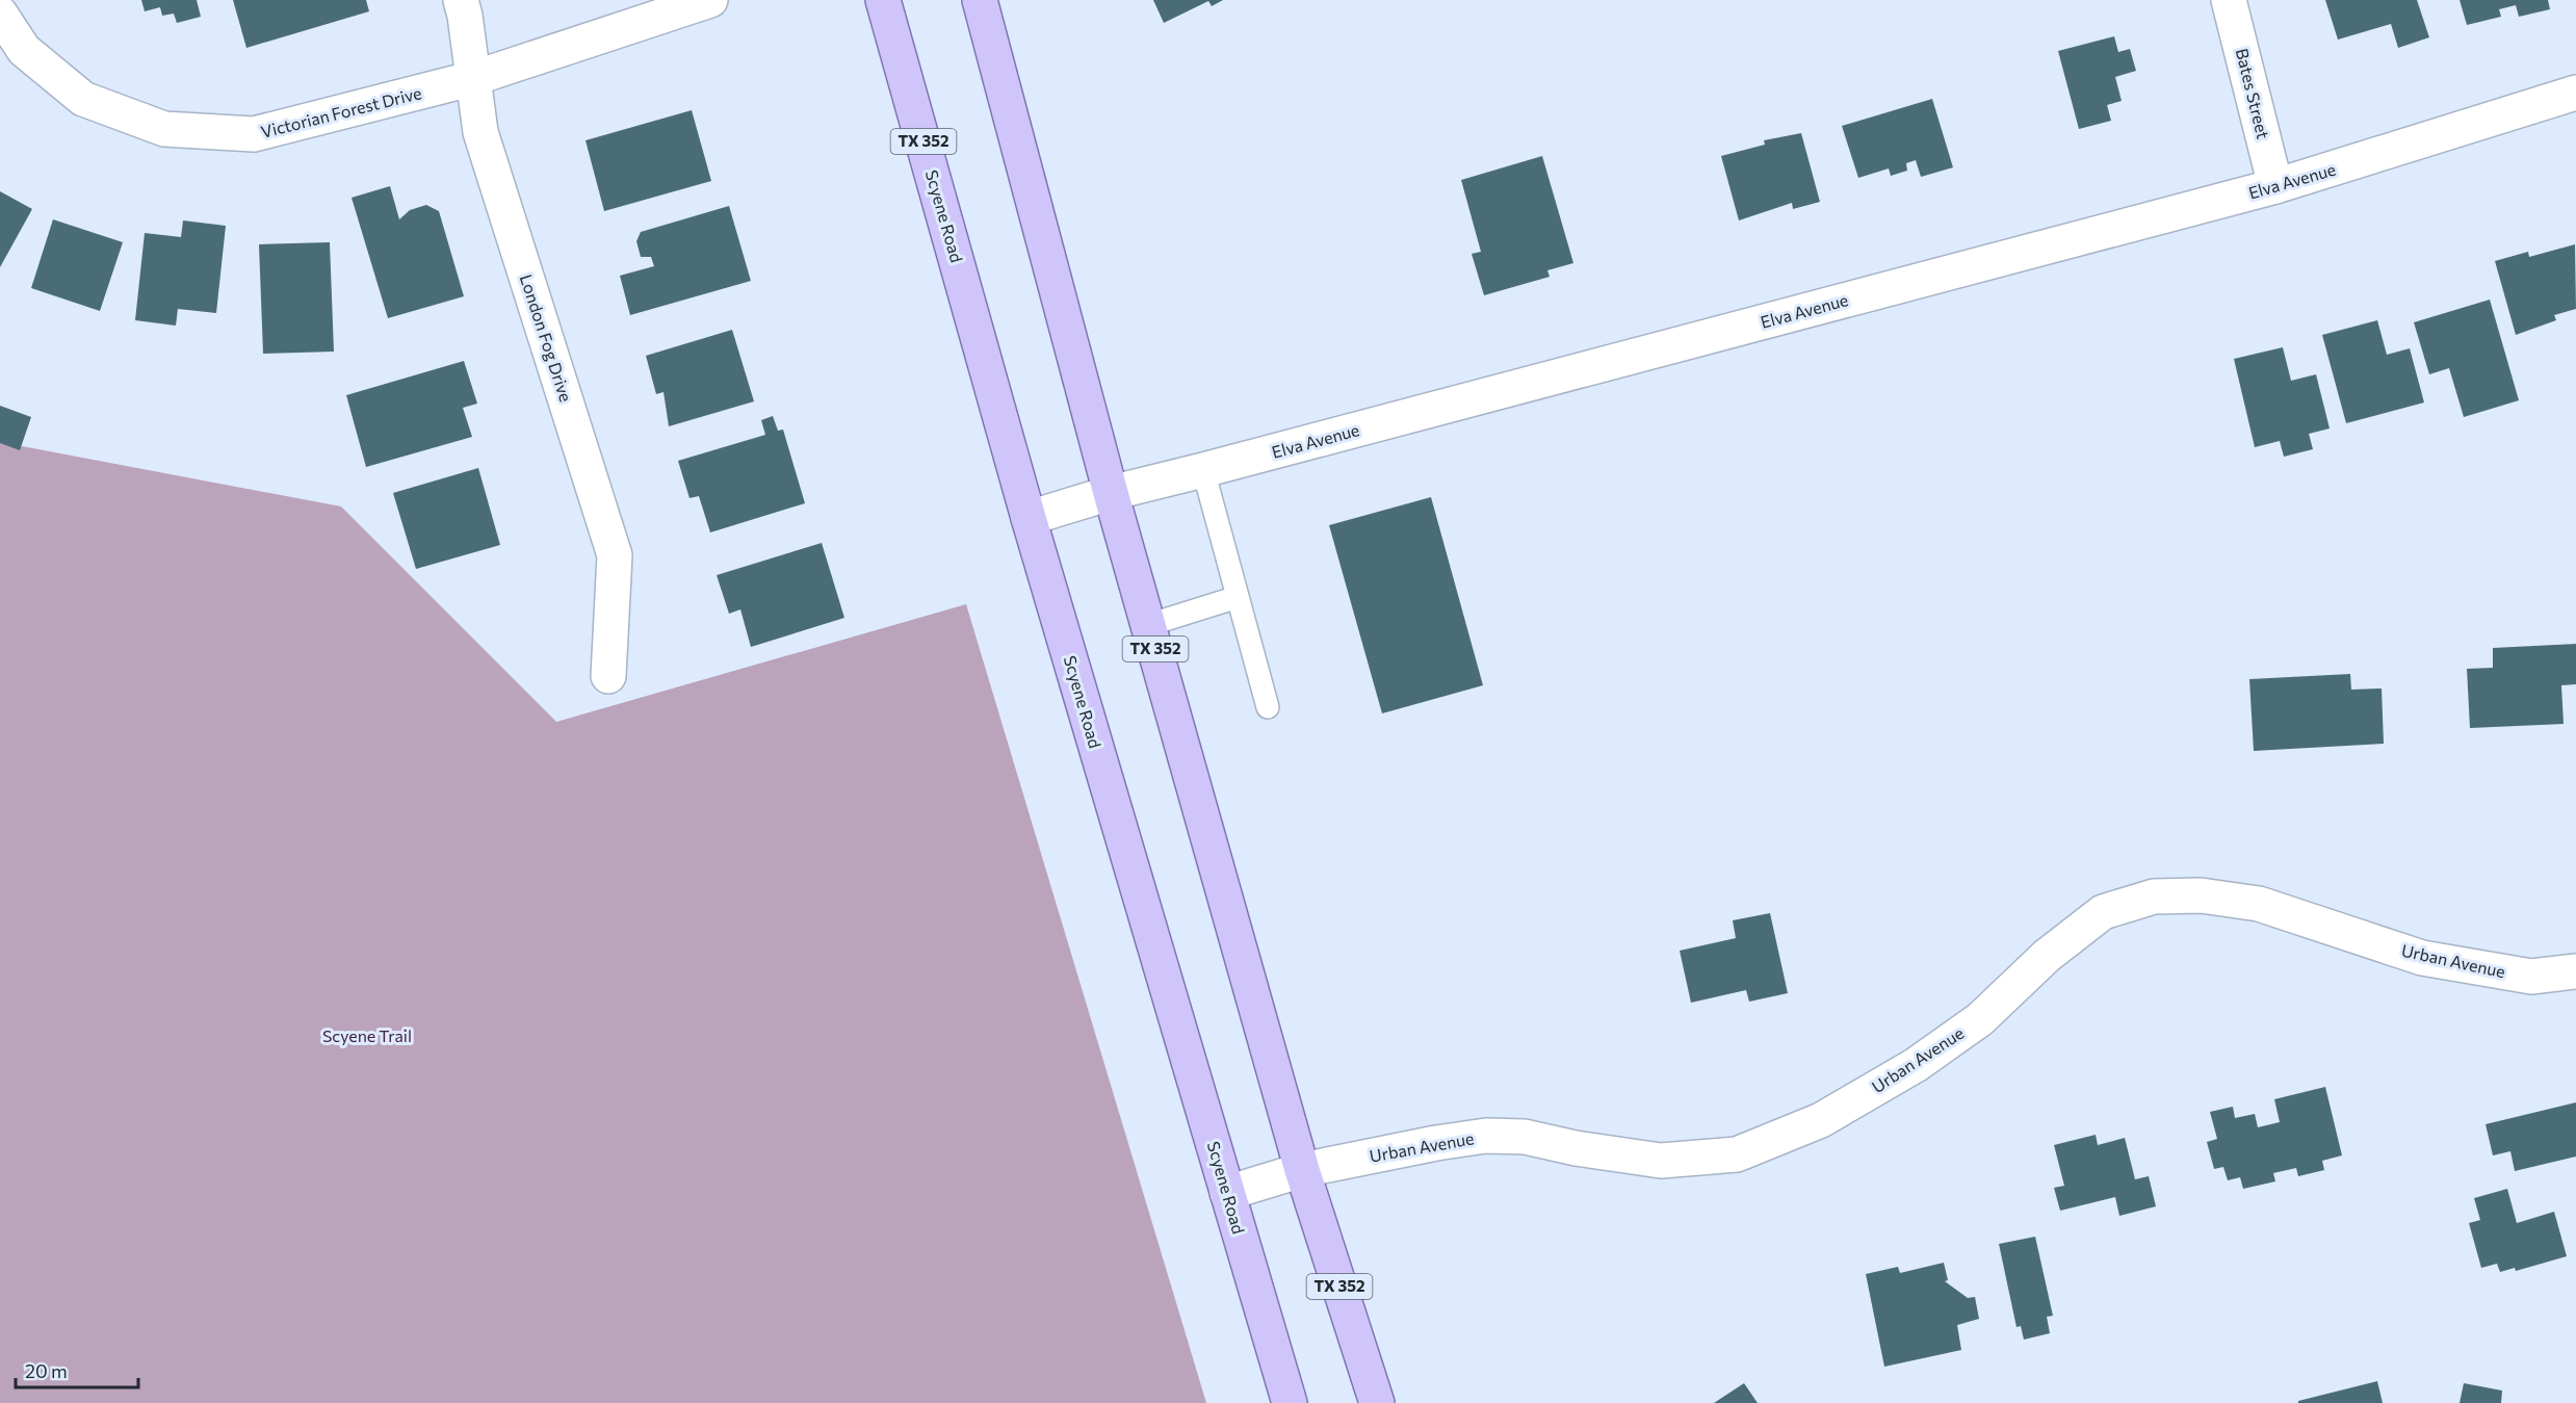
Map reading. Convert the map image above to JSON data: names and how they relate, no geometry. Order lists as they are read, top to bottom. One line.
{"streets":{"main road":["TX 352","Scyene Road"],"street":["Bates Street","Victorian Forest Drive","Elva Avenue","London Fog Drive","Urban Avenue"]},"crossings":[["Bates Street","Elva Avenue"],["Victorian Forest Drive","London Fog Drive"],["TX 352","Elva Avenue"],["TX 352","Urban Avenue"],["Elva Avenue","Scyene Road"],["Scyene Road","Urban Avenue"]],"parks":["Scyene Trail"],"scale_bar":"20 m"}
